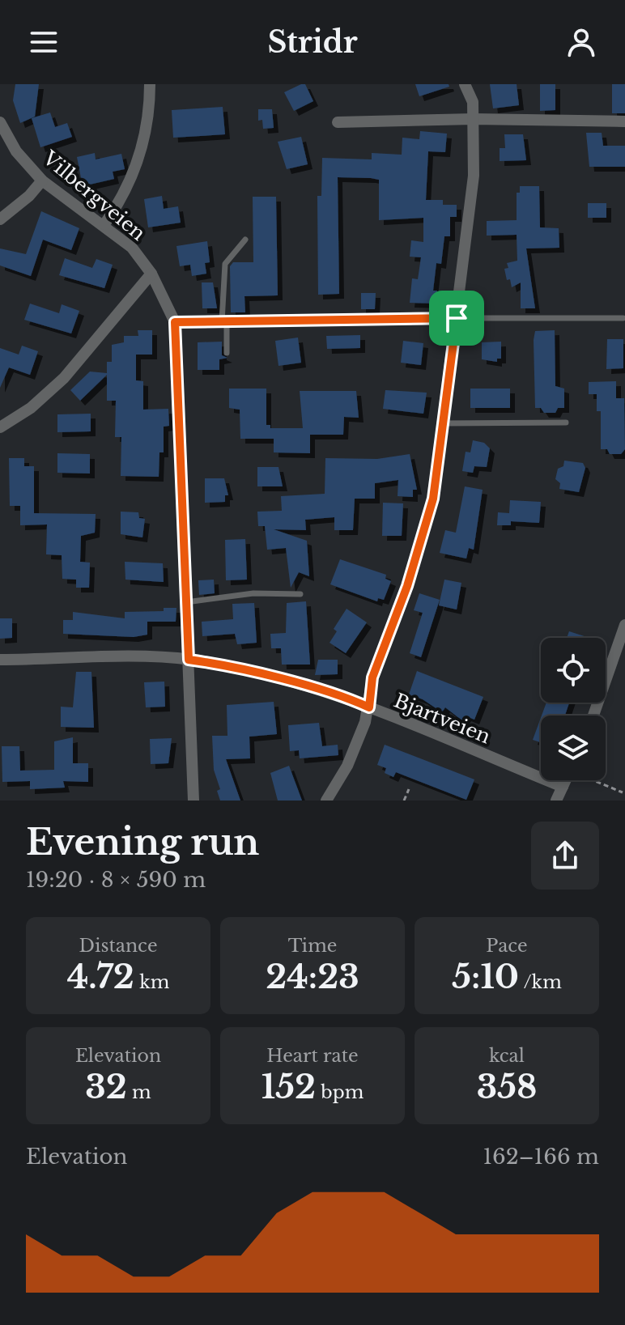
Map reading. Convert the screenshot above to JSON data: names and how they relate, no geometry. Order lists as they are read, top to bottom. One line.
{"streets":{"street":["Vilbergveien","Bjartveien"]},"crossings":[["Vilbergveien","Bjartveien"]],"page":{"header":"Stridr","heading":["Evening run","19:20 · 8 × 590 m"],"stats":[["Distance","4.72 km"],["Time","24:23"],["Pace","5:10 /km"],["Elevation","32 m"],["Heart rate","152 bpm"],["kcal","358"]],"chart":["Elevation","162–166 m"]}}
